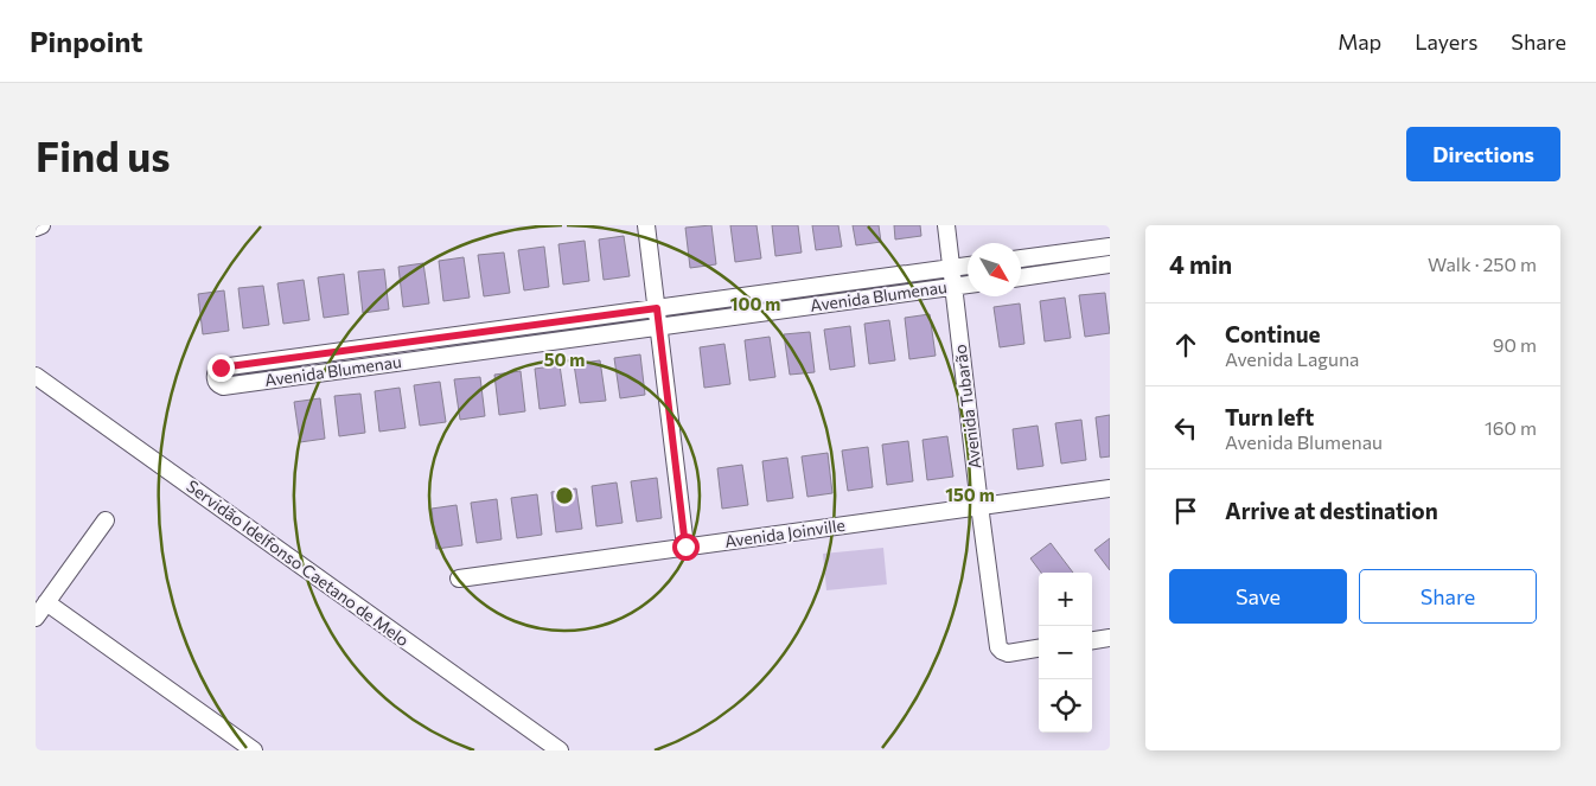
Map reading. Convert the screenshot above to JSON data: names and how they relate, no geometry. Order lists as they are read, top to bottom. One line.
{"streets":{"street":["Avenida Blumenau","Avenida Tubarão","Avenida Joinville","Servidão Idelfonso Caetano de Melo"]},"crossings":[["Avenida Blumenau","Avenida Tubarão"],["Avenida Tubarão","Avenida Joinville"]],"north":"bottom right","page":{"header":"Pinpoint","nav":["Map","Layers","Share"],"buttons":["Directions",["Save","Share"]],"title":"Find us","heading":["4 min","Walk · 250 m"],"list":[["Continue","Avenida Laguna","90 m"],["Turn left","Avenida Blumenau","160 m"],"Arrive at destination"],"map_buttons":["+","−"]},"rings":["100 m","50 m","150 m"]}
